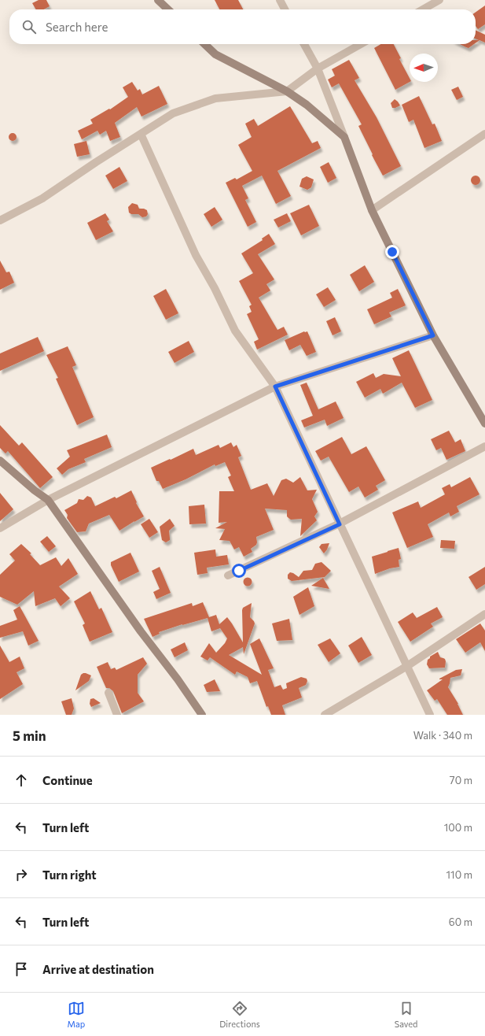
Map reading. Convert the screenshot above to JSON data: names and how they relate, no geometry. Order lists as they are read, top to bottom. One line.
{"north":"left","page":{"search":"Search here","heading":["5 min","Walk · 340 m"],"list":[["Continue","70 m"],["Turn left","100 m"],["Turn right","110 m"],["Turn left","60 m"],"Arrive at destination"],"nav":["Map","Directions","Saved"]}}
